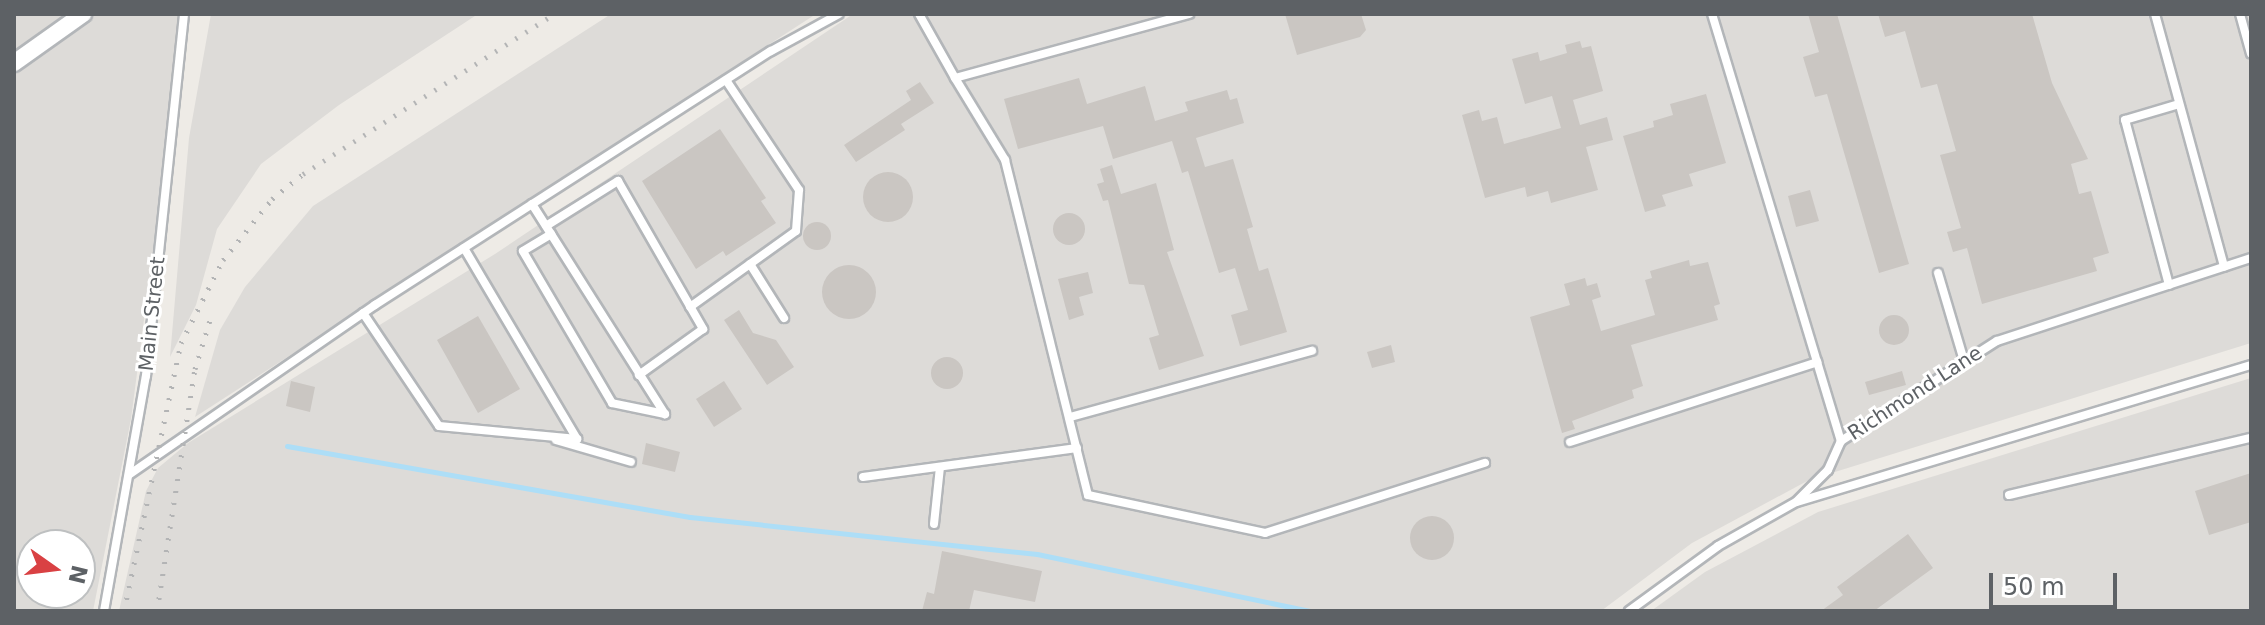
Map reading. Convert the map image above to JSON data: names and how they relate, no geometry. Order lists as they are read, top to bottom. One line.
{"streets":{"lane":["Main Street","Richmond Lane"]},"scale_bar":"50 m","north":"right"}
